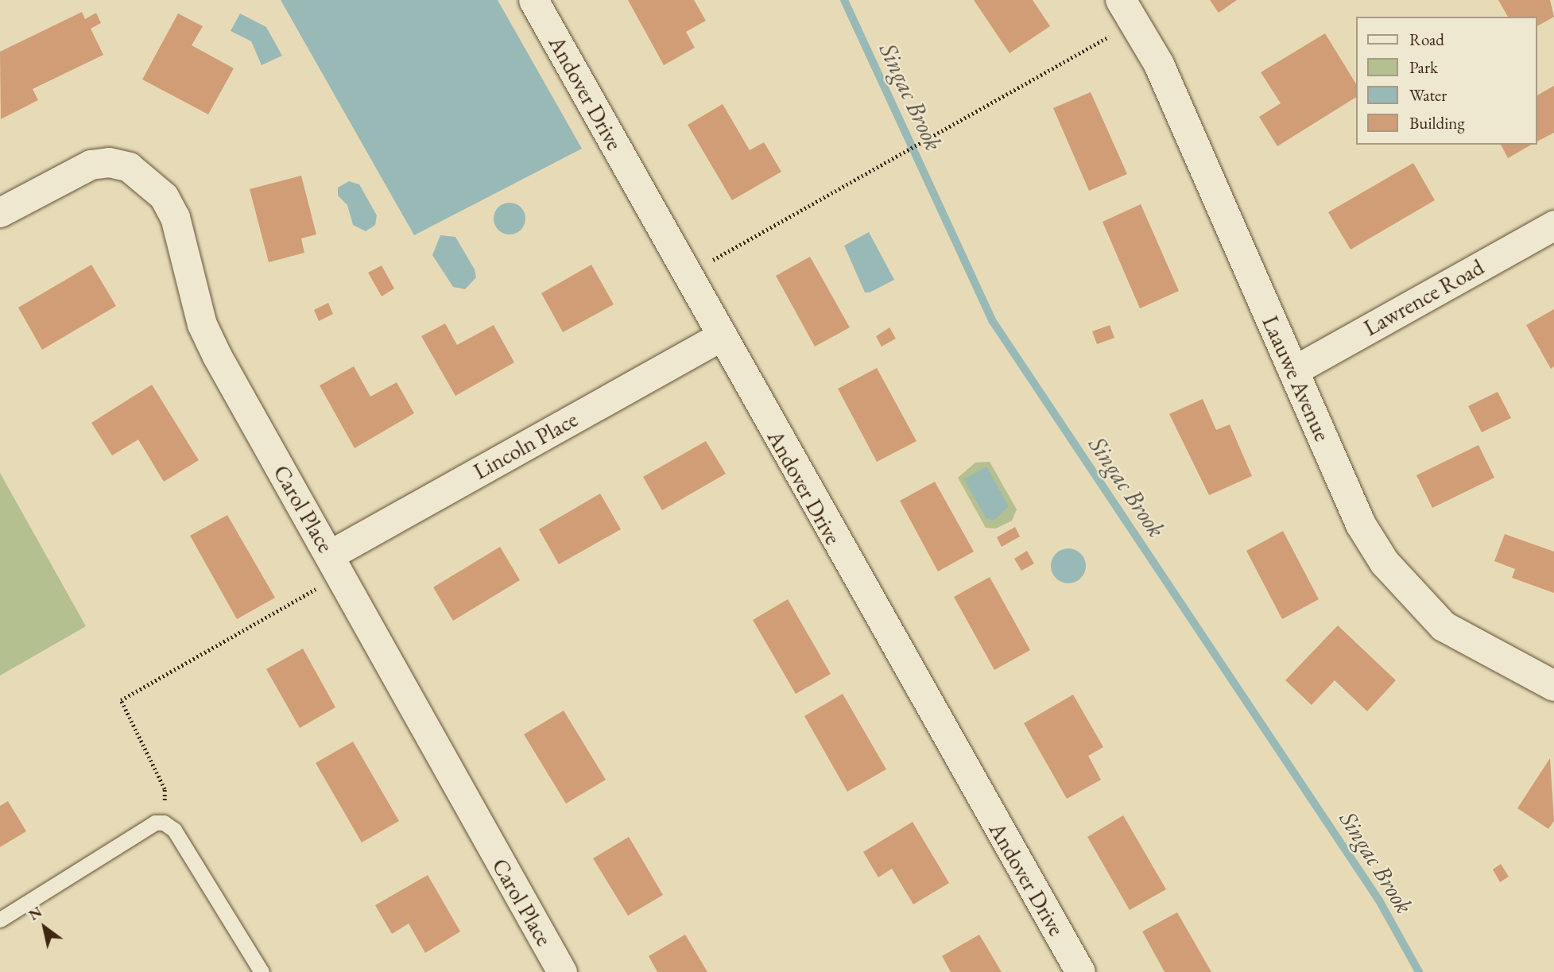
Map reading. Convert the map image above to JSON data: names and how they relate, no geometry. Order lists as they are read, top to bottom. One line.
{"streets":{"street":["Andover Drive","Lawrence Road","Laauwe Avenue","Lincoln Place","Carol Place"]},"crossings":[["Andover Drive","Lincoln Place"],["Lawrence Road","Laauwe Avenue"],["Lincoln Place","Carol Place"]],"water":["Singac Brook"],"legend":["Road","Park","Water","Building"],"north":"top left"}
